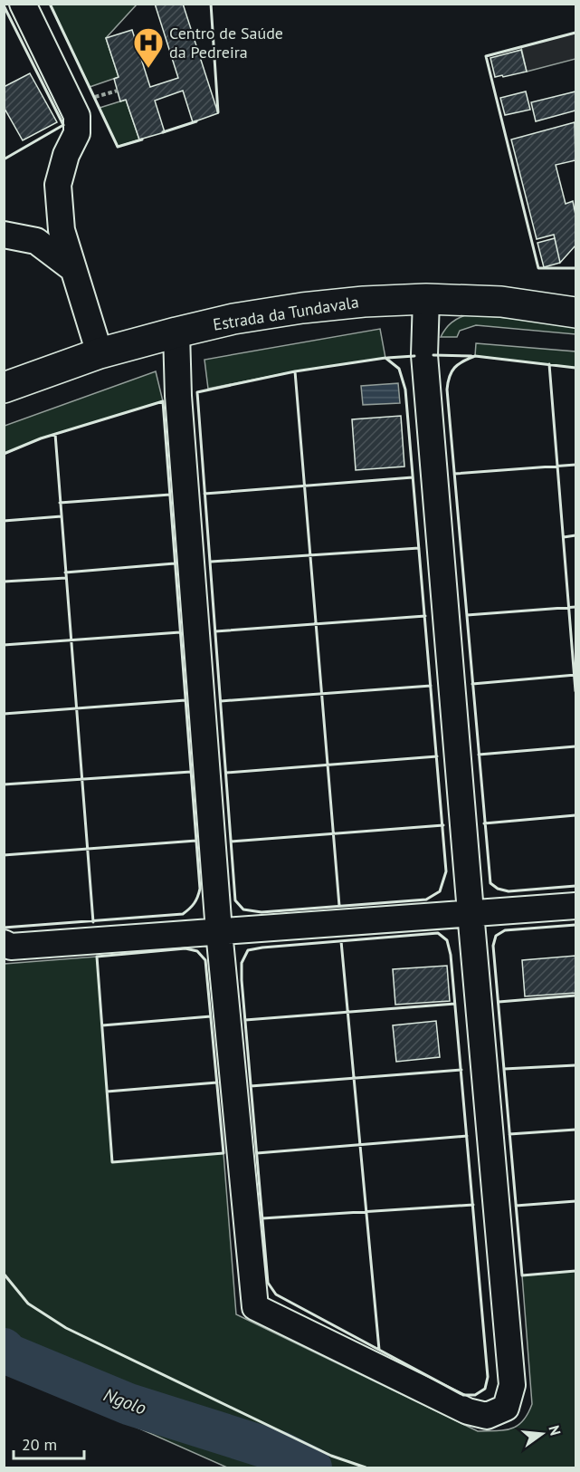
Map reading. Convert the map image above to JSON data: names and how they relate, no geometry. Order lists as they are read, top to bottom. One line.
{"streets":{"main road":["Estrada da Tundavala"]},"water":["Ngolo"],"places":{"hospital":["Centro de Saúde da Pedreira"]},"scale_bar":"20 m","north":"right"}
